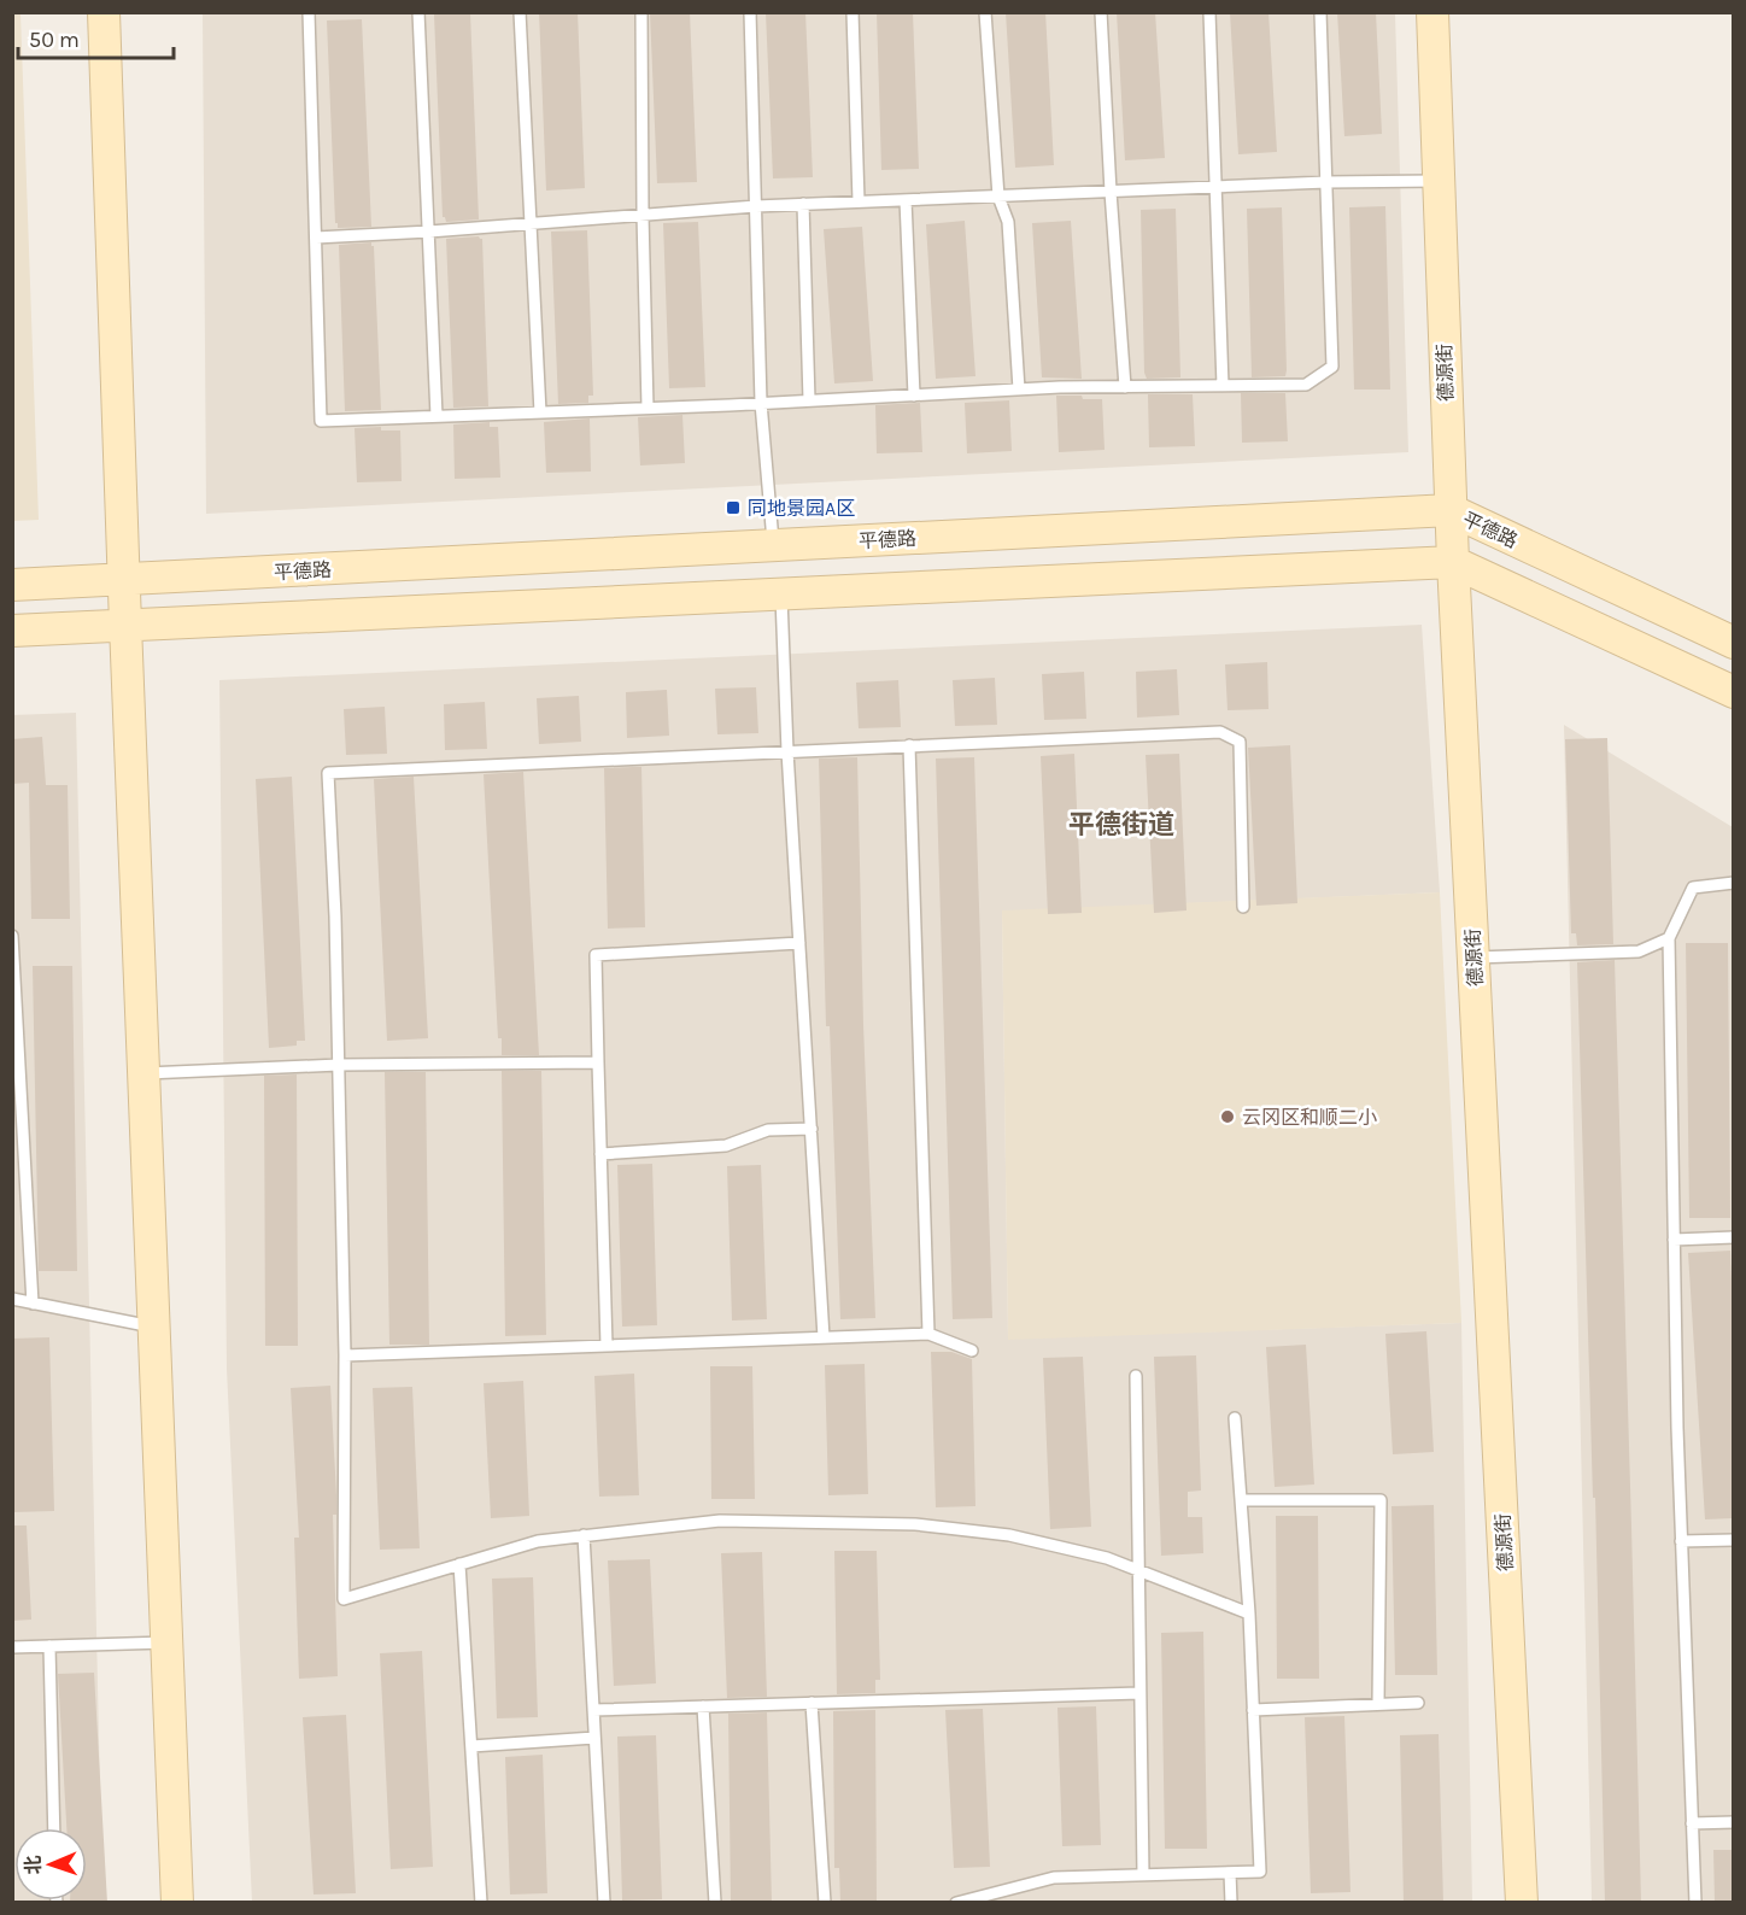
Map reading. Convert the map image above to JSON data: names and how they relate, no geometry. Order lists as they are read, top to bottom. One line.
{"streets":{"street":["德源街","平德路"]},"crossings":[["德源街","平德路"]],"districts":["平德街道"],"places":{"transit":["同地景园A区"],"other":["云冈区和顺二小"]},"scale_bar":"50 m","north":"left"}
